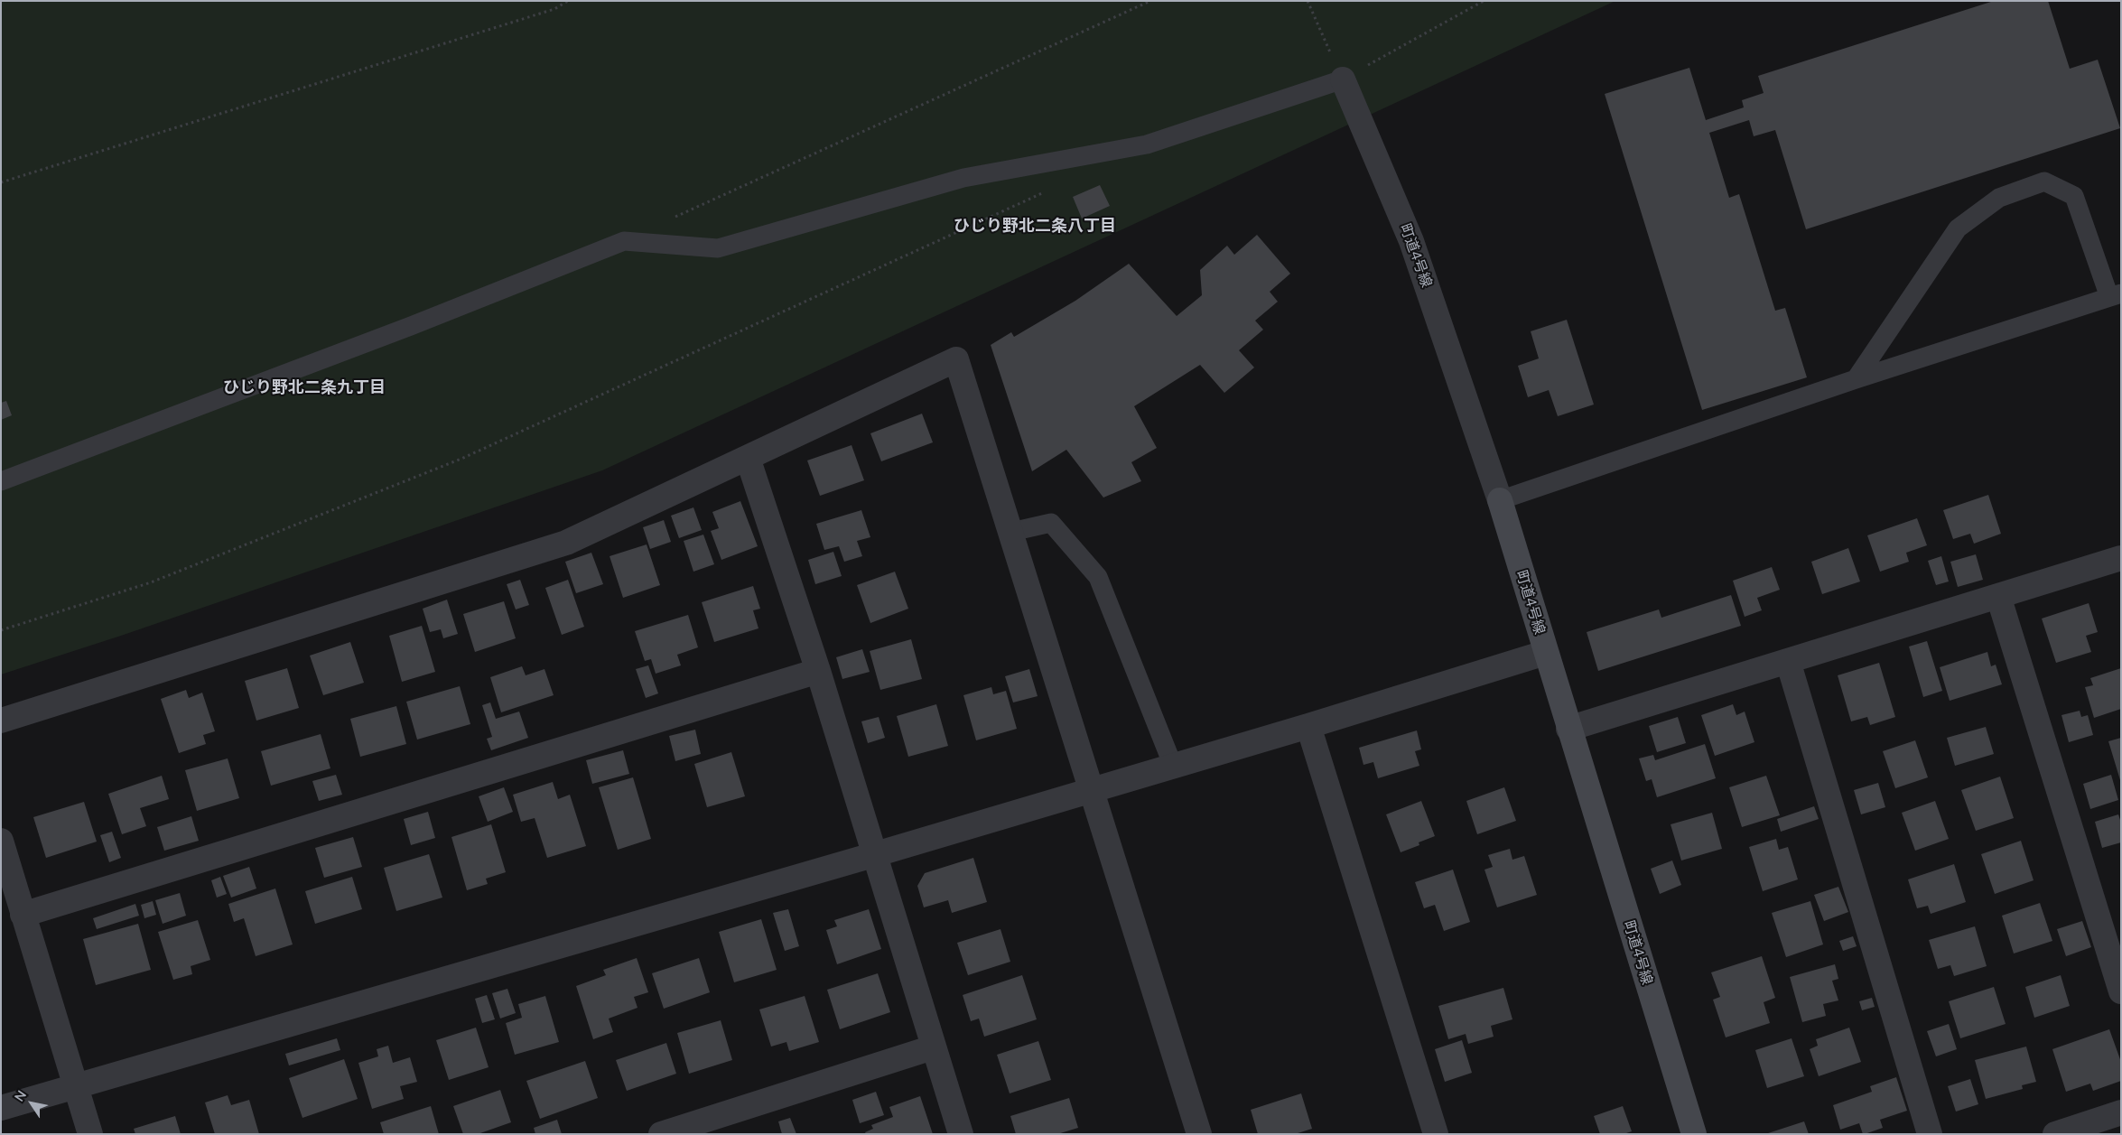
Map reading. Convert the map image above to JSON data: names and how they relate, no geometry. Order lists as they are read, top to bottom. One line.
{"streets":{"street":["町道4号線"]},"districts":["ひじり野北二条八丁目","ひじり野北二条九丁目"],"north":"top left"}
